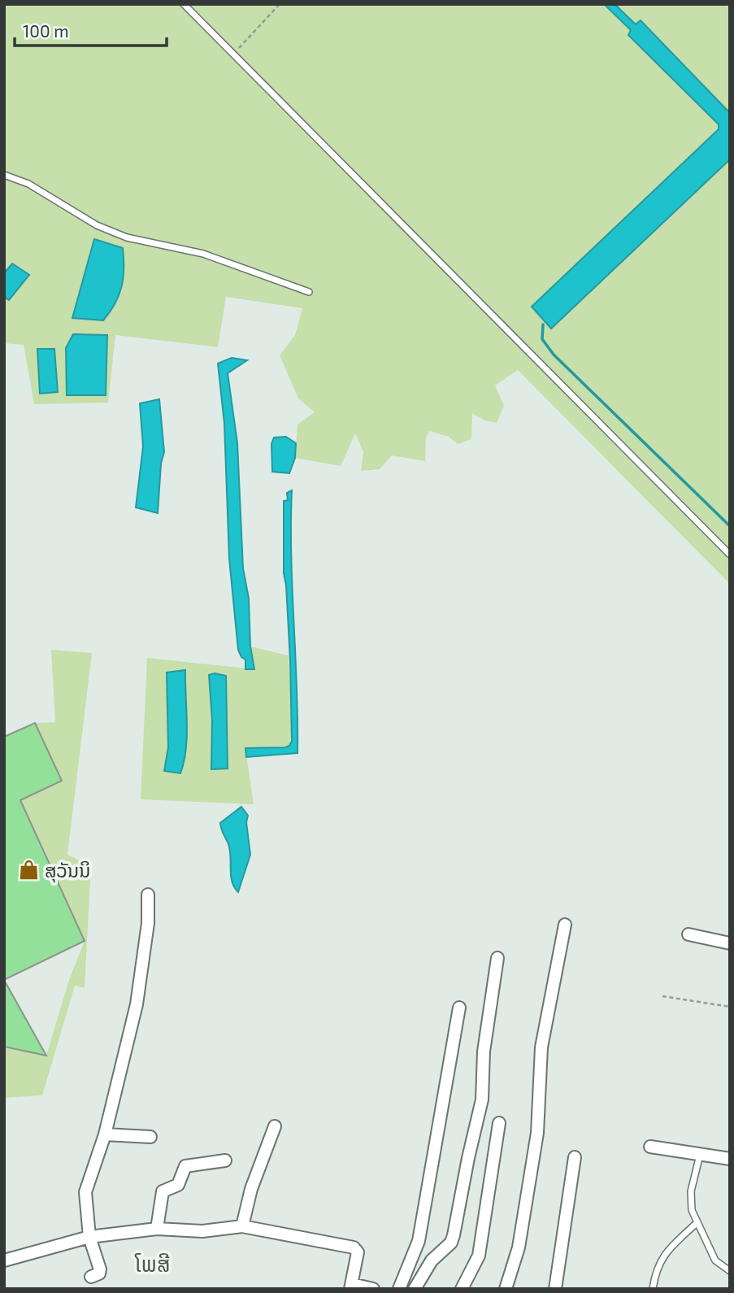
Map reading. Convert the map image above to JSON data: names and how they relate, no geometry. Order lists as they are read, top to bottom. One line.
{"districts":["ໂພສີ"],"places":{"shop":["ສຸວັນນິ"]},"scale_bar":"100 m"}
